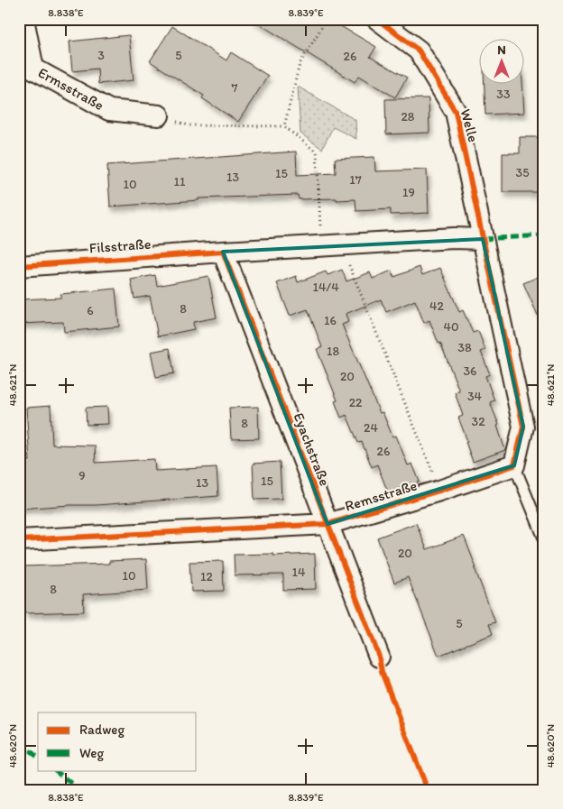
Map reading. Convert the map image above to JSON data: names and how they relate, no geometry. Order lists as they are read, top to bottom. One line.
{"streets":{"street":["Ermsstraße","Welle","Filsstraße","Eyachstraße","Remsstraße"]},"crossings":[["Welle","Filsstraße"],["Filsstraße","Eyachstraße"],["Eyachstraße","Remsstraße"]],"house_numbers":["3","5","26","7","33","28","35","15","13","17","11","10","19","14/4","42","8","6","16","40","38","18","36","20","34","22","32","8","24","26","9","15","13","20","14","10","12","8","5"],"legend":["Radweg","Weg"],"north":"top","coordinates":["8.838°E","8.839°E","48.621°N","48.620°N"]}
